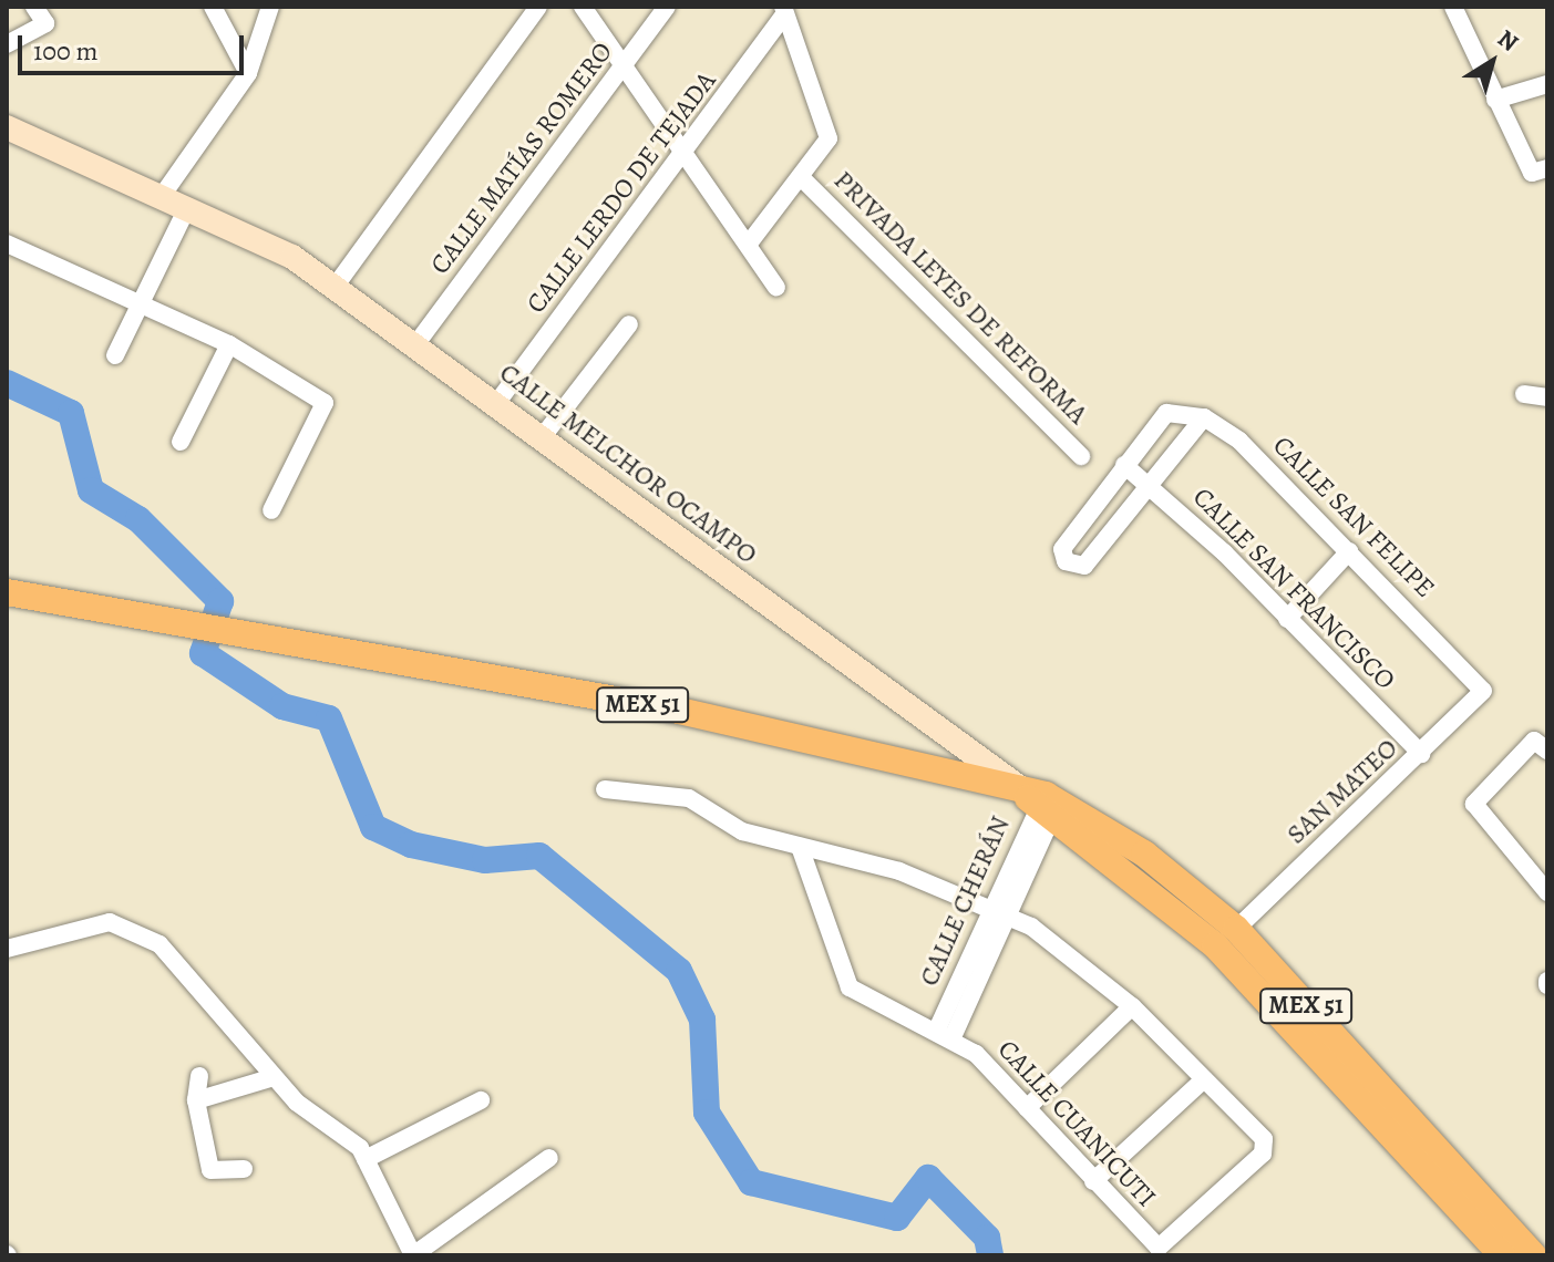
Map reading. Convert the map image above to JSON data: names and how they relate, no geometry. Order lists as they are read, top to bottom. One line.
{"streets":{"main road":["MEX 51"],"street":["CALLE MATÍAS ROMERO","CALLE LERDO DE TEJADA","PRIVADA LEYES DE REFORMA","CALLE MELCHOR OCAMPO","CALLE SAN FELIPE","CALLE SAN FRANCISCO","SAN MATEO","CALLE CHERÁN","CALLE CUANICUTI"]},"crossings":[["CALLE MATÍAS ROMERO","CALLE MELCHOR OCAMPO"],["CALLE LERDO DE TEJADA","CALLE MELCHOR OCAMPO"],["CALLE MELCHOR OCAMPO","MEX 51"],["CALLE MELCHOR OCAMPO","CALLE CHERÁN"],["CALLE SAN FELIPE","CALLE SAN FRANCISCO"],["CALLE SAN FELIPE","SAN MATEO"],["CALLE SAN FRANCISCO","SAN MATEO"],["MEX 51","SAN MATEO"],["MEX 51","CALLE CHERÁN"],["CALLE CHERÁN","CALLE CUANICUTI"]],"scale_bar":"100 m","north":"top right"}
